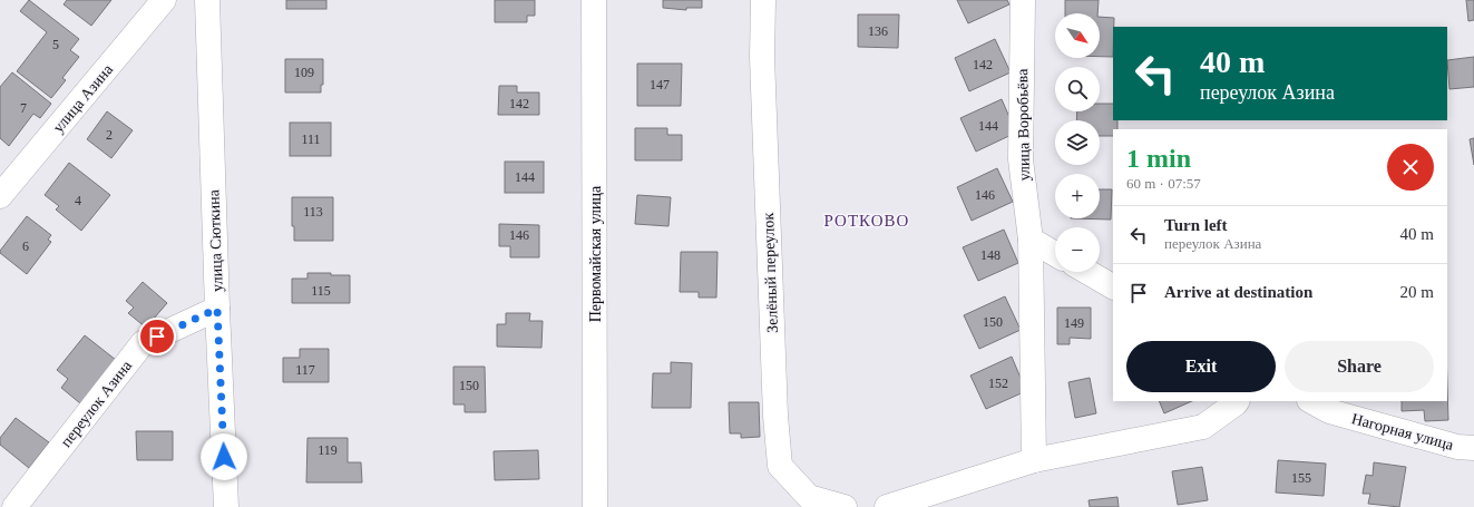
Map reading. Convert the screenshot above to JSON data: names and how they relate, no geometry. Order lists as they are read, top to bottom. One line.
{"streets":{"street":["улица Азина","улица Воробьёва","улица Сюткина","Первомайская улица","Зелёный переулок","переулок Азина","Нагорная улица"]},"crossings":[["улица Сюткина","переулок Азина"]],"districts":["РОТКОВО"],"house_numbers":["136","5","142","109","147","142","7","144","2","111","144","146","4","113","146","6","148","115","150","149","117","152","150","119","155"],"north":"bottom right","page":{"map_buttons":["+","−"],"turn":["40 m","переулок Азина"],"heading":["1 min","60 m · 07:57"],"list":[{"name":"Turn left","note":"переулок Азина","value":"40 m"},{"name":"Arrive at destination","value":"20 m"}],"buttons":["Exit","Share"]}}
